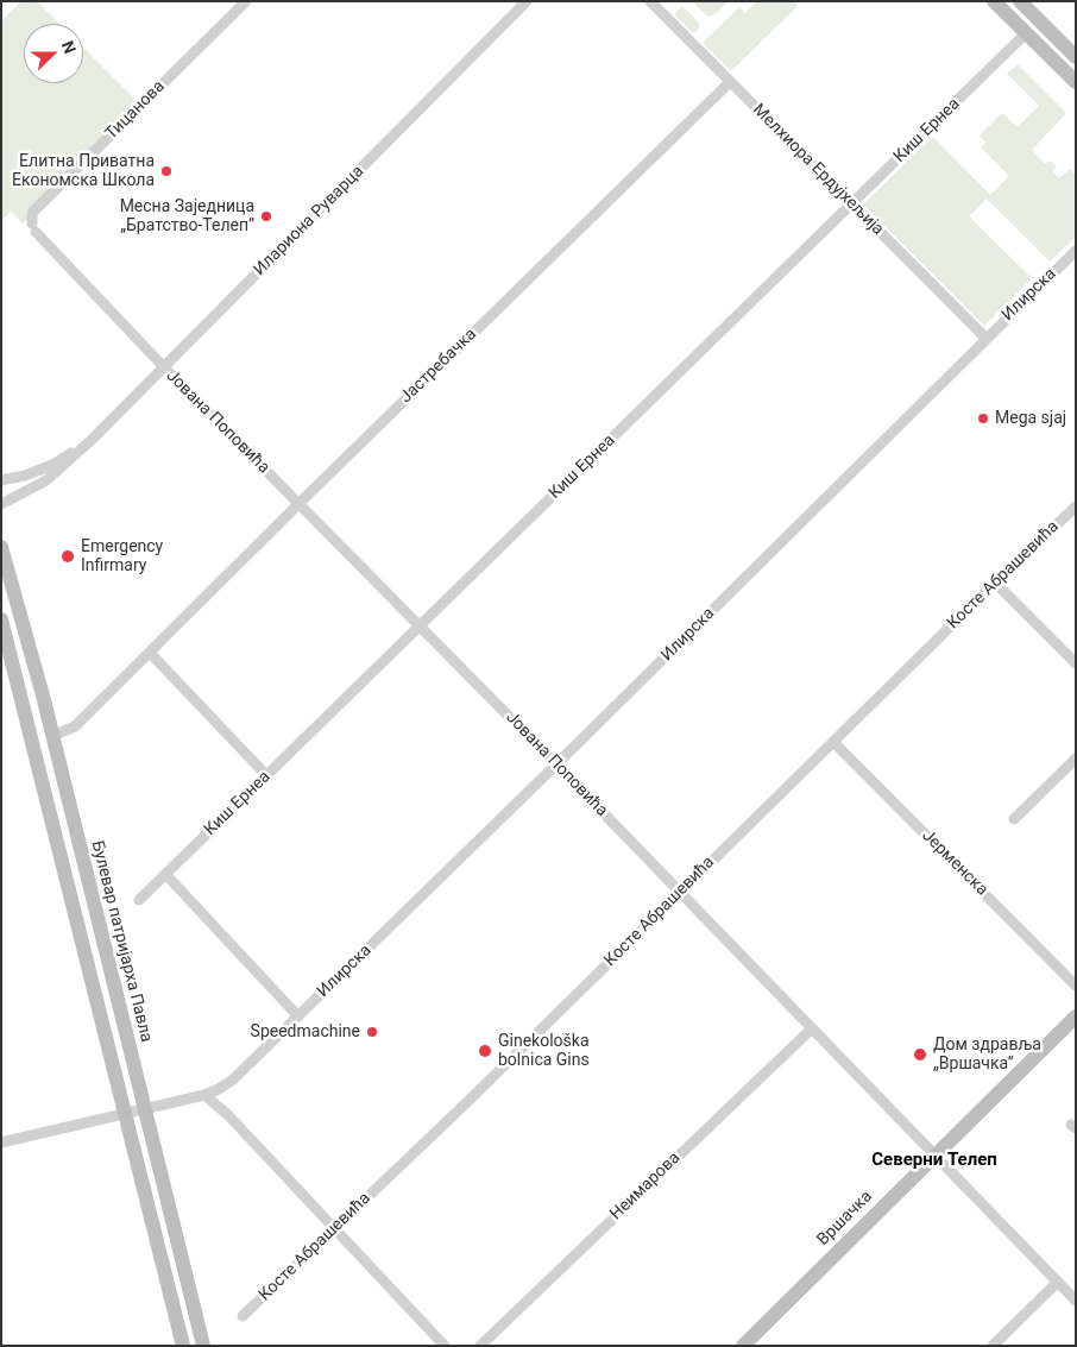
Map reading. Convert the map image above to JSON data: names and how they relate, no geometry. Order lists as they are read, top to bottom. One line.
{"streets":{"main road":["Булевар патријарха Павла","Вршачка"],"street":["Тицанова","Киш Ернеа","Мелхиора Ердујхељија","Илариона Руварца","Илирска","Јастребачка","Јована Поповића","Косте Абрашевића","Јерменска","Неимарова"]},"crossings":[["Тицанова","Јована Поповића"],["Киш Ернеа","Мелхиора Ердујхељија"],["Киш Ернеа","Јована Поповића"],["Мелхиора Ердујхељија","Илирска"],["Мелхиора Ердујхељија","Јастребачка"],["Илариона Руварца","Јована Поповића"],["Илирска","Јована Поповића"],["Илирска","Булевар патријарха Павла"],["Јастребачка","Јована Поповића"],["Јастребачка","Булевар патријарха Павла"],["Јована Поповића","Косте Абрашевића"],["Јована Поповића","Неимарова"],["Јована Поповића","Вршачка"],["Косте Абрашевића","Јерменска"]],"districts":["Северни Телеп"],"places":["Елитна Приватна Економска Школа","Месна Заједница „Братство-Телеп”","Mega sjaj","Emergency Infirmary","Speedmachine","Ginekološka bolnica Gins","Дом здравља „Вршачка”"],"north":"right"}
